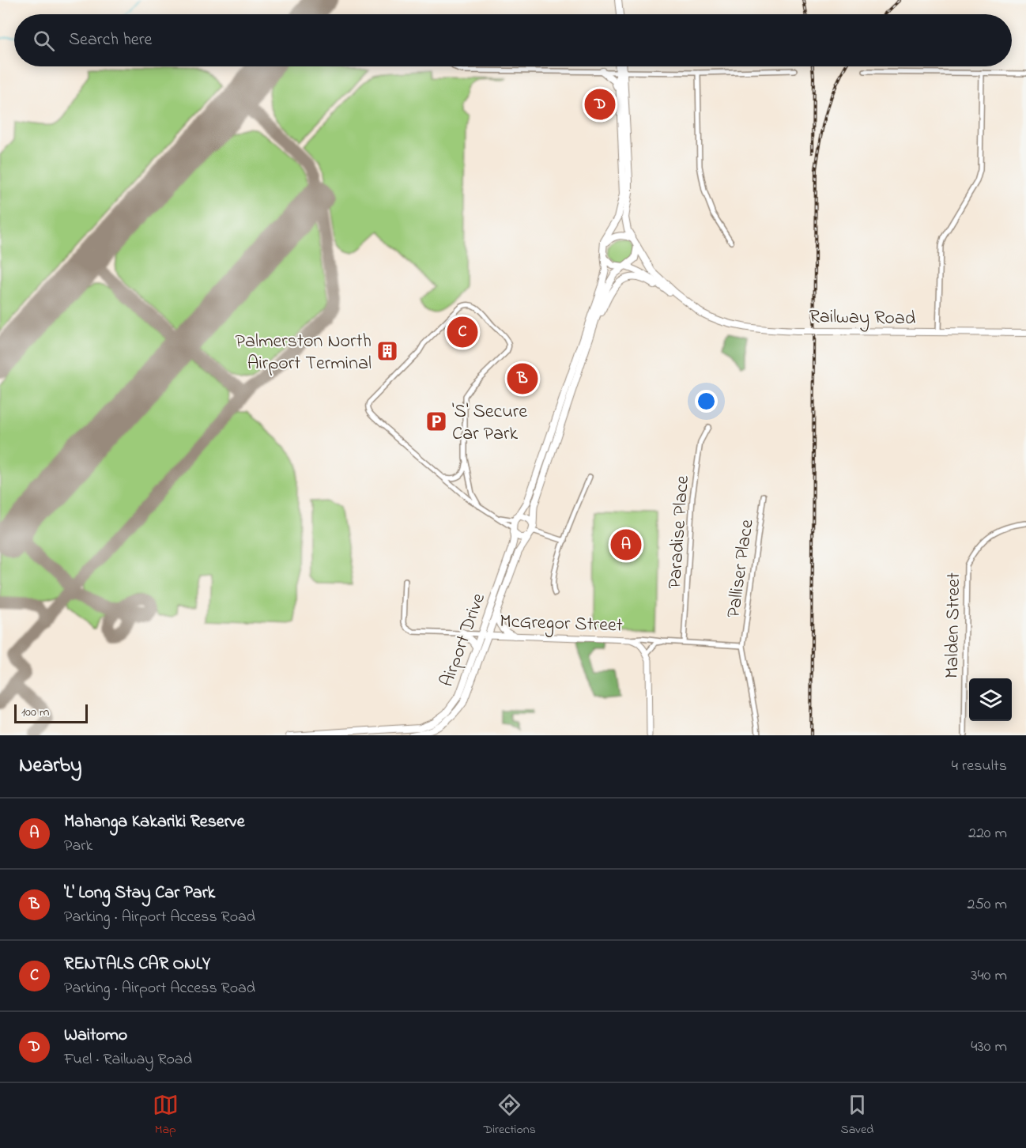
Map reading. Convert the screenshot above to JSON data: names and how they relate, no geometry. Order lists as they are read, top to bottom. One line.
{"streets":{"main road":["Railway Road","Airport Drive"],"street":["Paradise Place","Palliser Place","McGregor Street","Malden Street"]},"crossings":[["McGregor Street","Airport Drive"]],"places":{"building":["Palmerston North Airport Terminal"],"parking":["'S' Secure Car Park"]},"scale_bar":"100 m","page":{"search":"Search here","pins":["D","C","B","A"],"scale":"100 m","heading":["Nearby","4 results"],"list":[{"mark":"A","name":"Mahanga Kakariki Reserve","note":"Park","value":"220 m"},{"mark":"B","name":"'L' Long Stay Car Park","note":"Parking · Airport Access Road","value":"250 m"},{"mark":"C","name":"RENTALS CAR ONLY","note":"Parking · Airport Access Road","value":"340 m"},{"mark":"D","name":"Waitomo","note":"Fuel · Railway Road","value":"430 m"}],"nav":["Map","Directions","Saved"]}}
